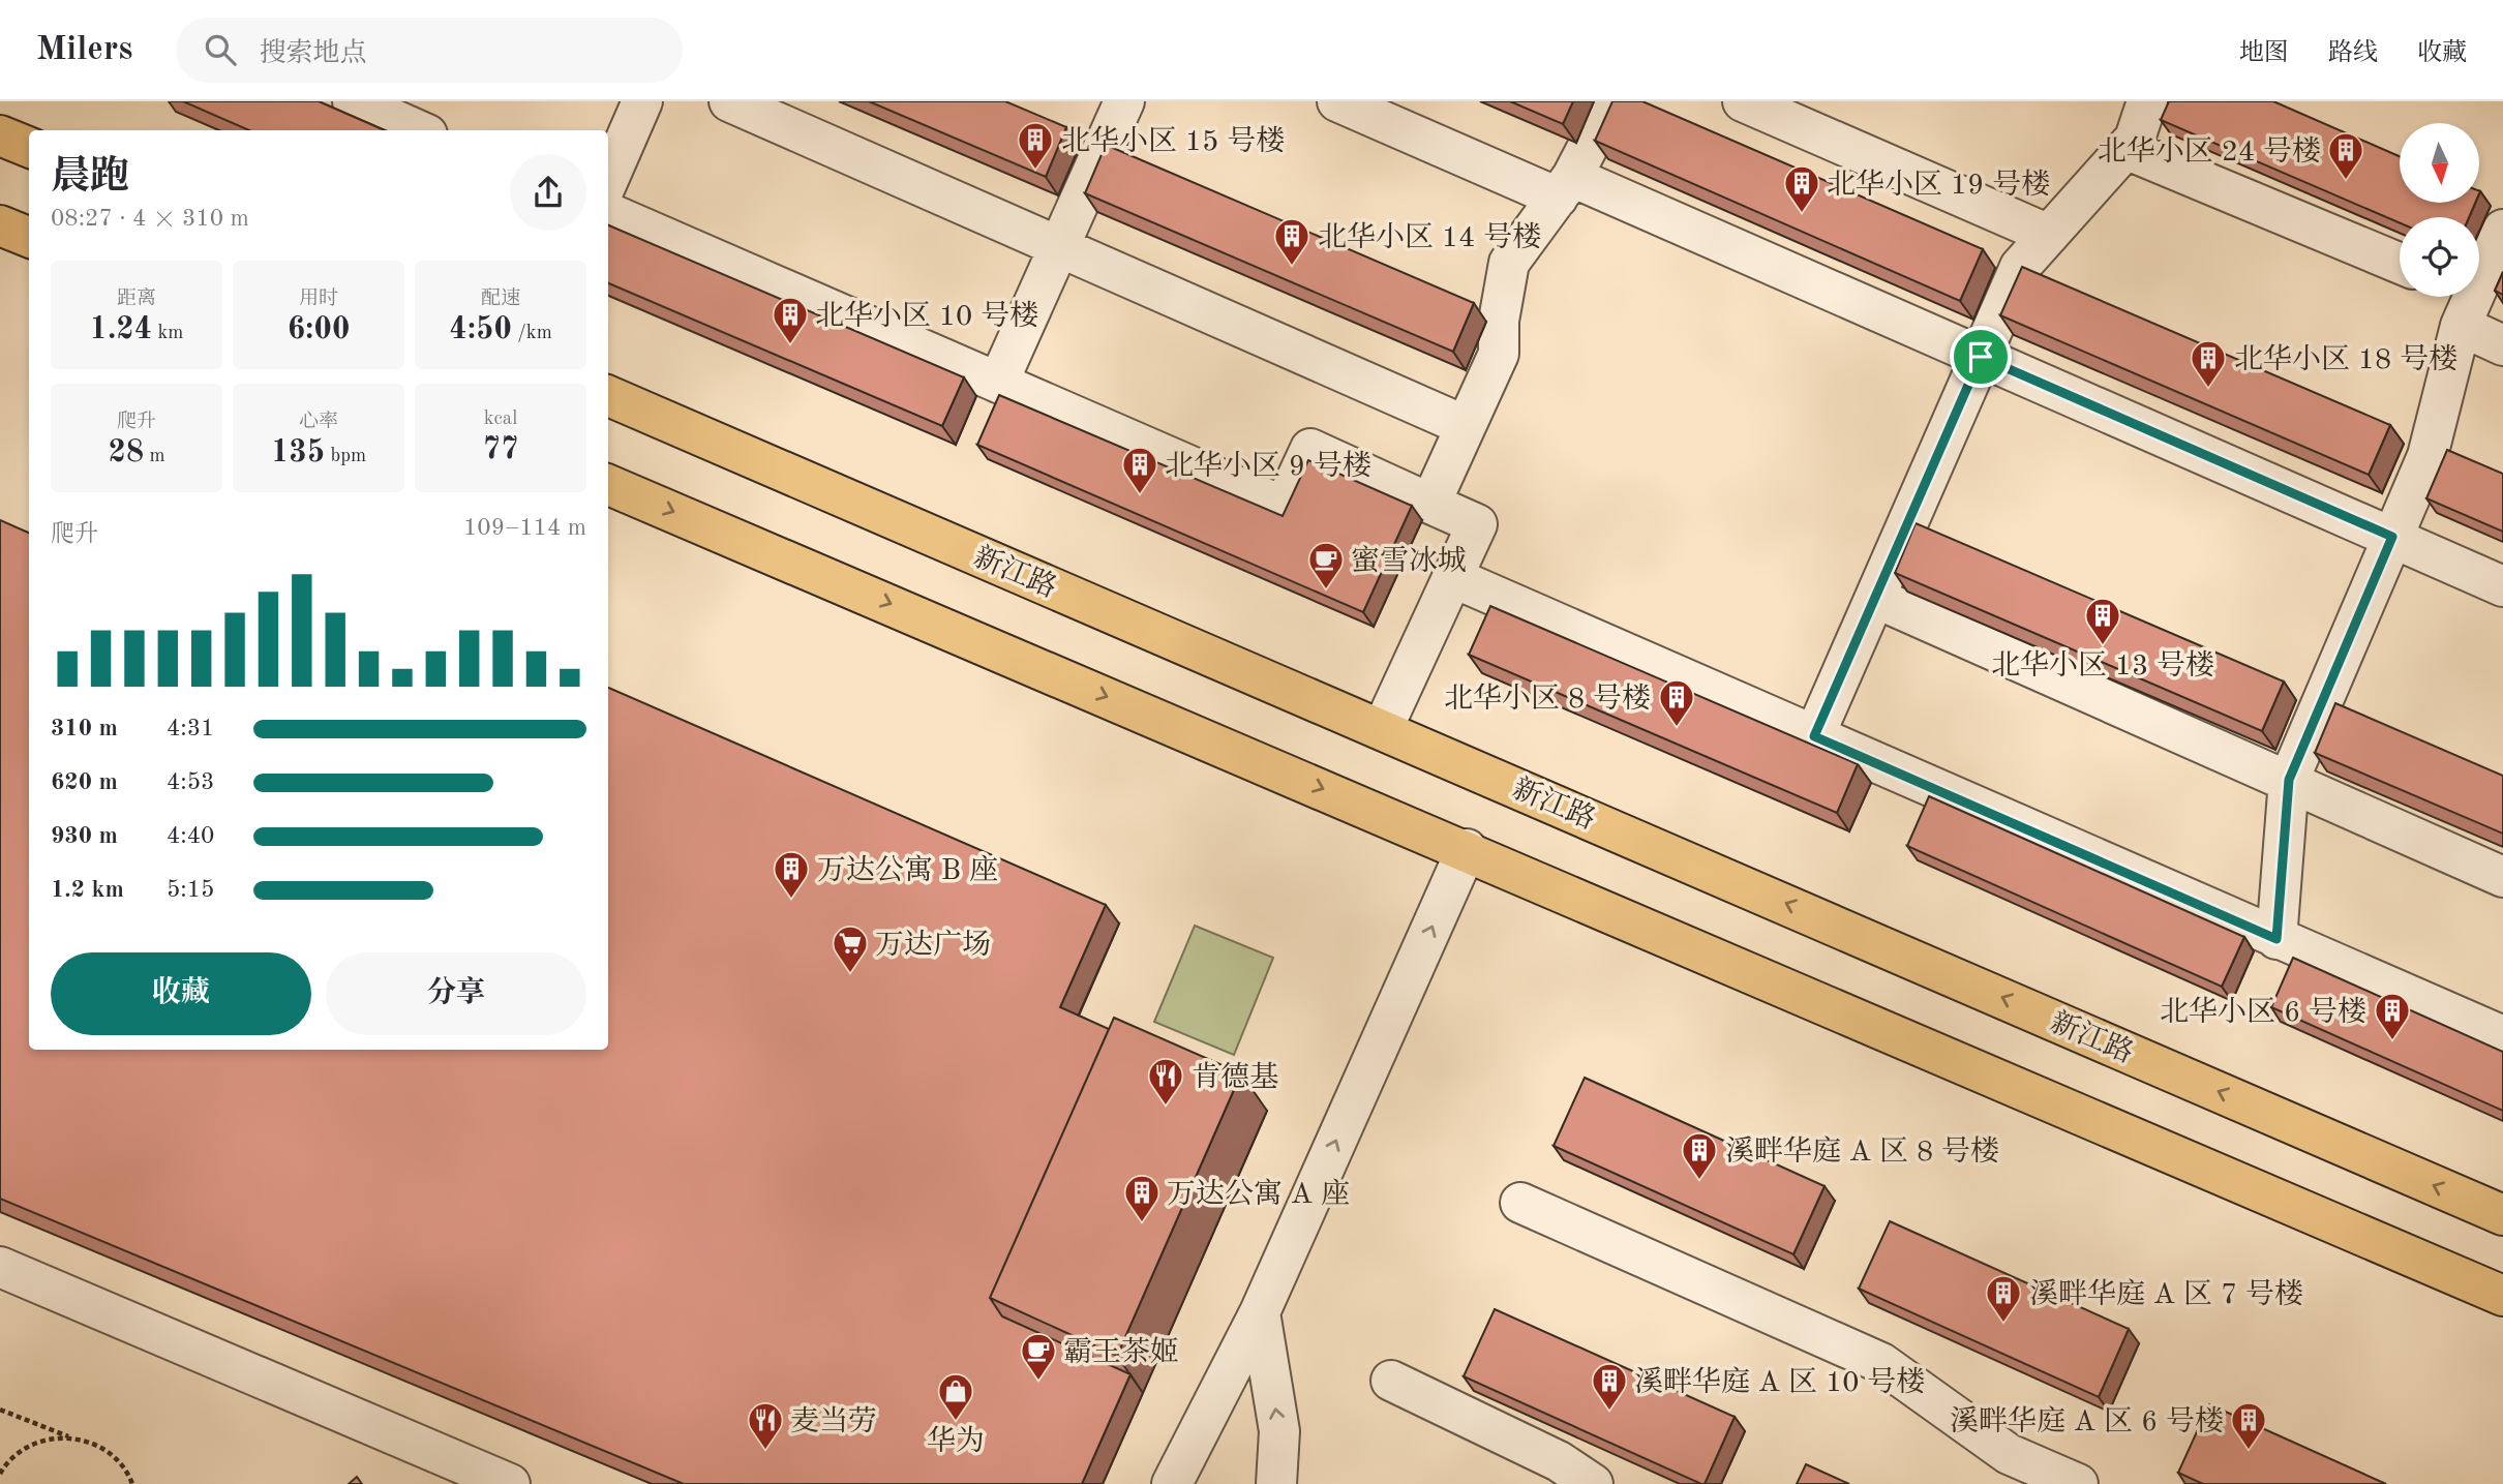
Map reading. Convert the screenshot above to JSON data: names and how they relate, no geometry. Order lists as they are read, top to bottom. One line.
{"streets":{"main road":["新江路"]},"places":{"building":["北华小区 15 号楼","北华小区 24 号楼","北华小区 19 号楼","北华小区 14 号楼","北华小区 10 号楼","北华小区 18 号楼","北华小区 9 号楼","北华小区 13 号楼","北华小区 8 号楼","万达公寓 B 座","北华小区 6 号楼","溪畔华庭 A 区 8 号楼","万达公寓 A 座","溪畔华庭 A 区 7 号楼","溪畔华庭 A 区 10 号楼","溪畔华庭 A 区 6 号楼"],"cafe":["蜜雪冰城","霸王茶姬"],"supermarket":["万达广场"],"restaurant":["肯德基","麦当劳"],"shop":["华为"]},"north":"bottom","page":{"header":"Milers","search":"搜索地点","nav":["地图","路线","收藏"],"heading":["晨跑","08:27 · 4 × 310 m"],"stats":[["距离","1.24 km"],["用时","6:00"],["配速","4:50 /km"],["爬升","28 m"],["心率","135 bpm"],["kcal","77"]],"chart":["爬升","109–114 m"],"list":[{"name":"310 m","note":"4:31"},{"name":"620 m","note":"4:53"},{"name":"930 m","note":"4:40"},{"name":"1.2 km","note":"5:15"}],"buttons":["收藏","分享"]}}
